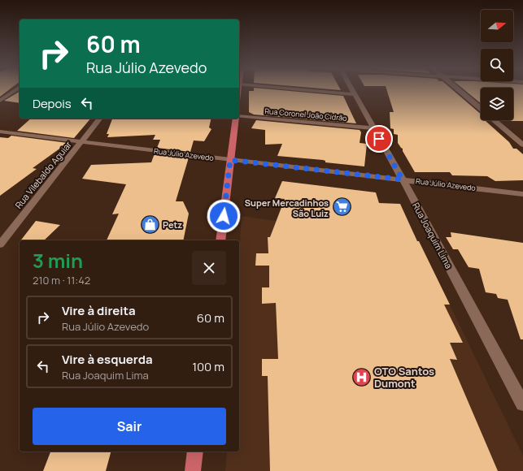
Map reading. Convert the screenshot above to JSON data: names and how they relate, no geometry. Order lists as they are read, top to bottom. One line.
{"streets":{"street":["Rua Coronel João Cidrão","Rua Júlio Azevedo","Rua Vilebaldo Aguiar","Rua Joaquim Lima"]},"crossings":[["Rua Coronel João Cidrão","Rua Joaquim Lima"],["Rua Júlio Azevedo","Rua Vilebaldo Aguiar"],["Rua Júlio Azevedo","Rua Joaquim Lima"]],"places":{"supermarket":["Super Mercadinhos São Luiz"],"shop":["Petz"],"hospital":["OTO Santos Dumont"]},"north":"right","page":{"turn":["60 m","Rua Júlio Azevedo"],"then":"Depois","heading":["3 min","210 m · 11:42"],"list":[{"name":"Vire à direita","note":"Rua Júlio Azevedo","value":"60 m"},{"name":"Vire à esquerda","note":"Rua Joaquim Lima","value":"100 m"}],"buttons":"Sair"}}
